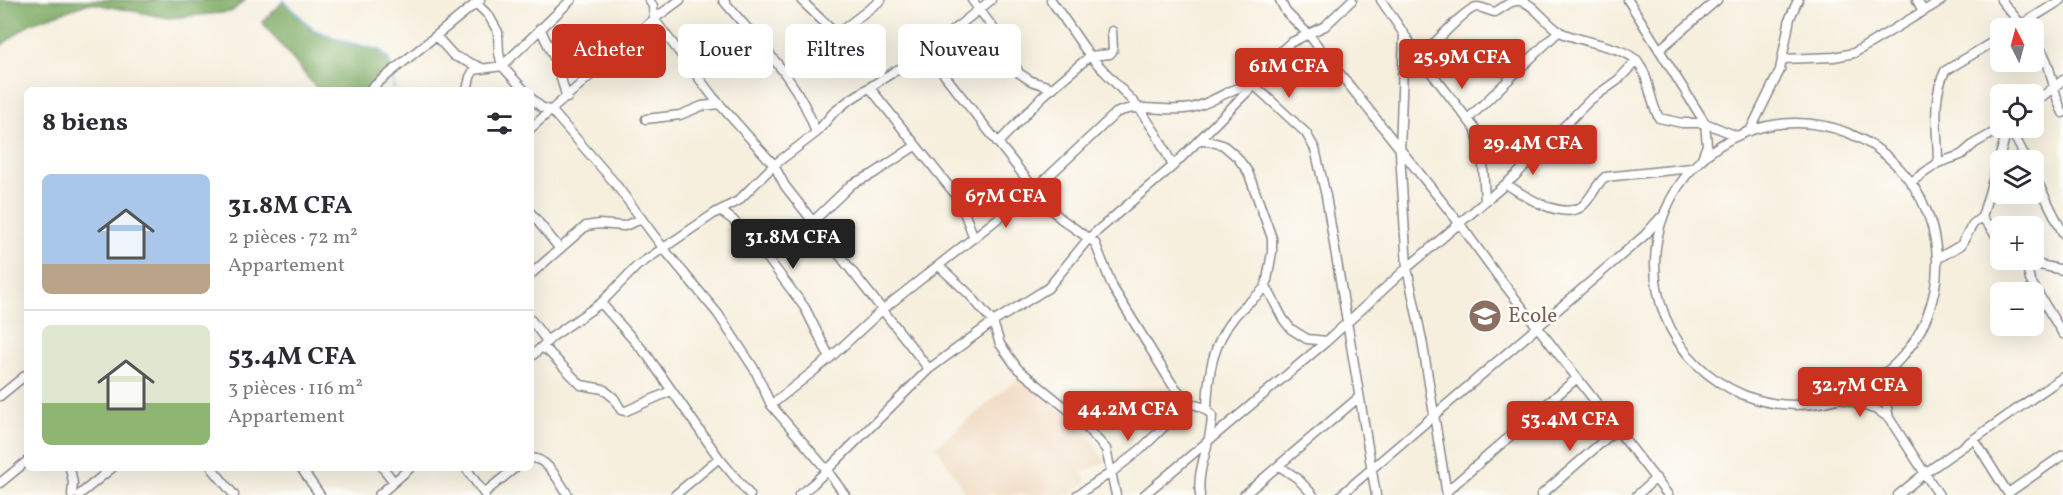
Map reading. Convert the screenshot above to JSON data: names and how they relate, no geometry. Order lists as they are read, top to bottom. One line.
{"places":{"school or university":["Ecole"]},"north":"top","page":{"map_buttons":["+","−"],"chip":["Acheter","Louer","Filtres","Nouveau"],"price":["25.9M CFA","61M CFA","29.4M CFA","67M CFA","31.8M CFA","32.7M CFA","44.2M CFA","53.4M CFA"],"heading":"8 biens","list":[{"name":"31.8M CFA","note":"2 pièces · 72 m² · Appartement"},{"name":"53.4M CFA","note":"3 pièces · 116 m² · Appartement"}]}}
